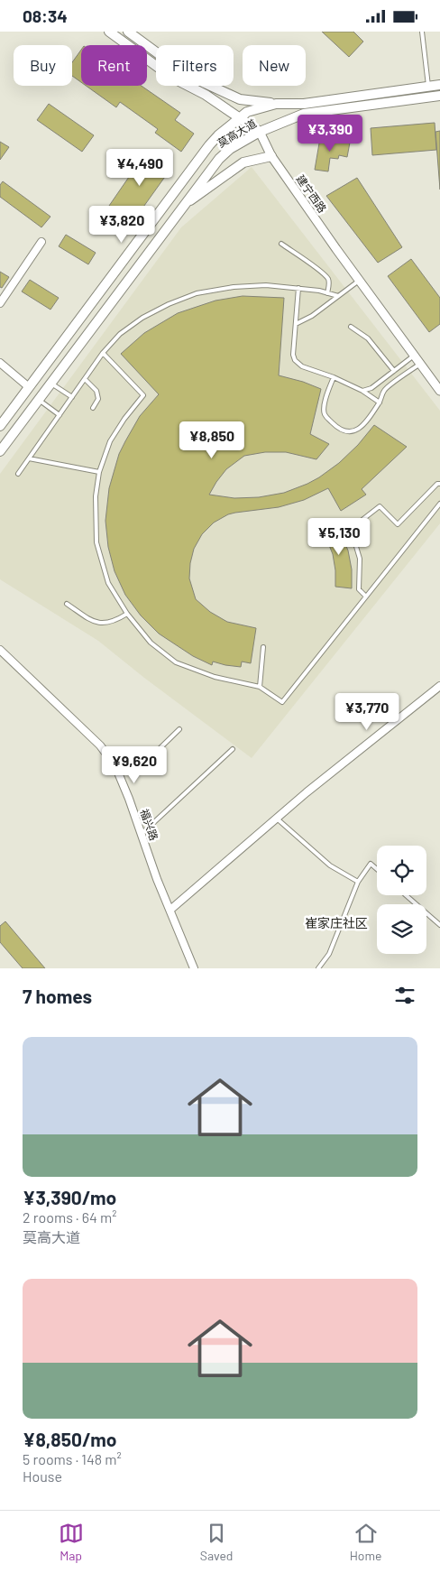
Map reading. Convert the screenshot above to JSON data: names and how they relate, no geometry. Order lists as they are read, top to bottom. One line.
{"streets":{"main road":["莫高大道"],"street":["建宁西路","福兴路"]},"crossings":[["莫高大道","建宁西路"]],"districts":["崔家庄社区"],"page":{"status":"08:34","chip":["Buy","Rent","Filters","New"],"price":["¥3,390","¥4,490","¥3,820","¥8,850","¥5,130","¥3,770","¥9,620"],"heading":"7 homes","list":[{"name":"¥3,390/mo","note":"2 rooms · 64 m² · 莫高大道"},{"name":"¥8,850/mo","note":"5 rooms · 148 m² · House"}],"tabs":["Map","Saved","Home"]}}
